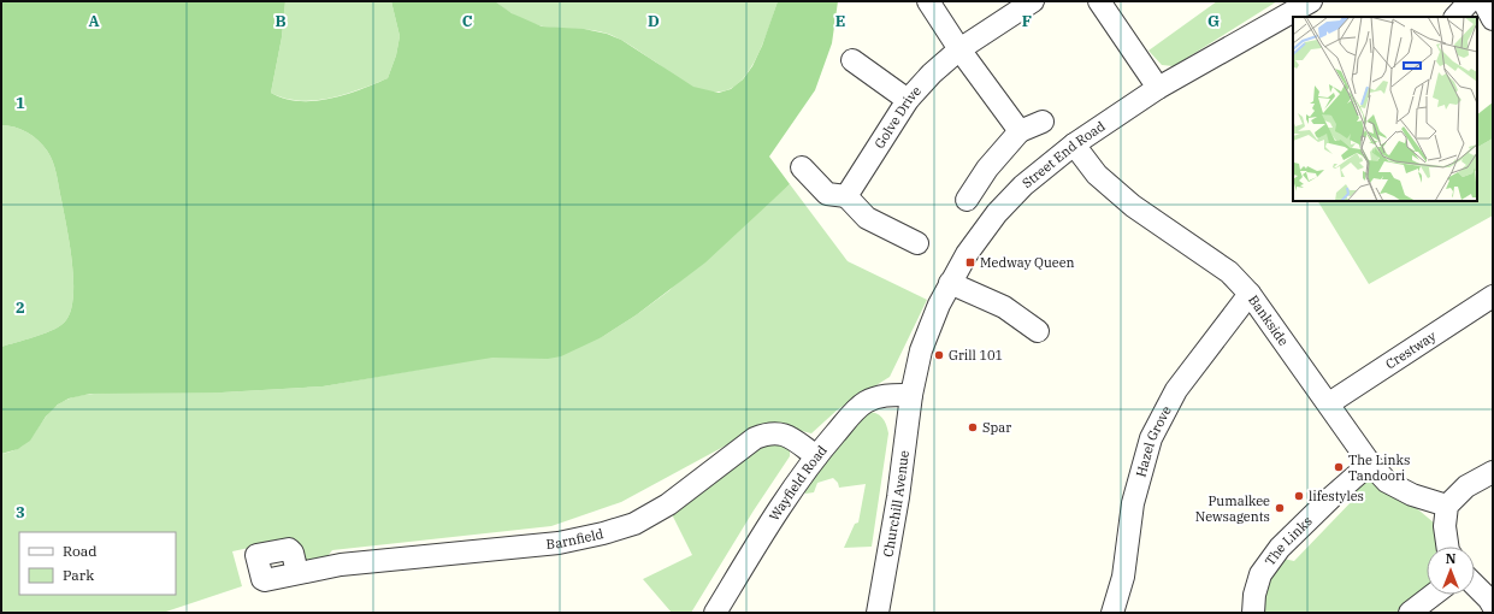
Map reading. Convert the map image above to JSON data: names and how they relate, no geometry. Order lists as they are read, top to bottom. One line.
{"streets":{"street":["Golve Drive","Street End Road","Bankside","Crestway","Hazel Grove","Wayfield Road","Churchill Avenue","Barnfield","The Links"]},"crossings":[["Street End Road","Bankside"],["Street End Road","Wayfield Road"],["Street End Road","Churchill Avenue"],["Bankside","Crestway"],["Bankside","Hazel Grove"],["Bankside","The Links"],["Wayfield Road","Churchill Avenue"],["Wayfield Road","Barnfield"]],"places":{"transit":["Medway Queen"],"other":["Grill 101","Spar","The Links Tandoori","lifestyles","Pumalkee Newsagents"]},"legend":["Road","Park"],"north":"top","grid":{"columns":["A","B","C","D","E","F","G"],"rows":["1","2","3"]}}
